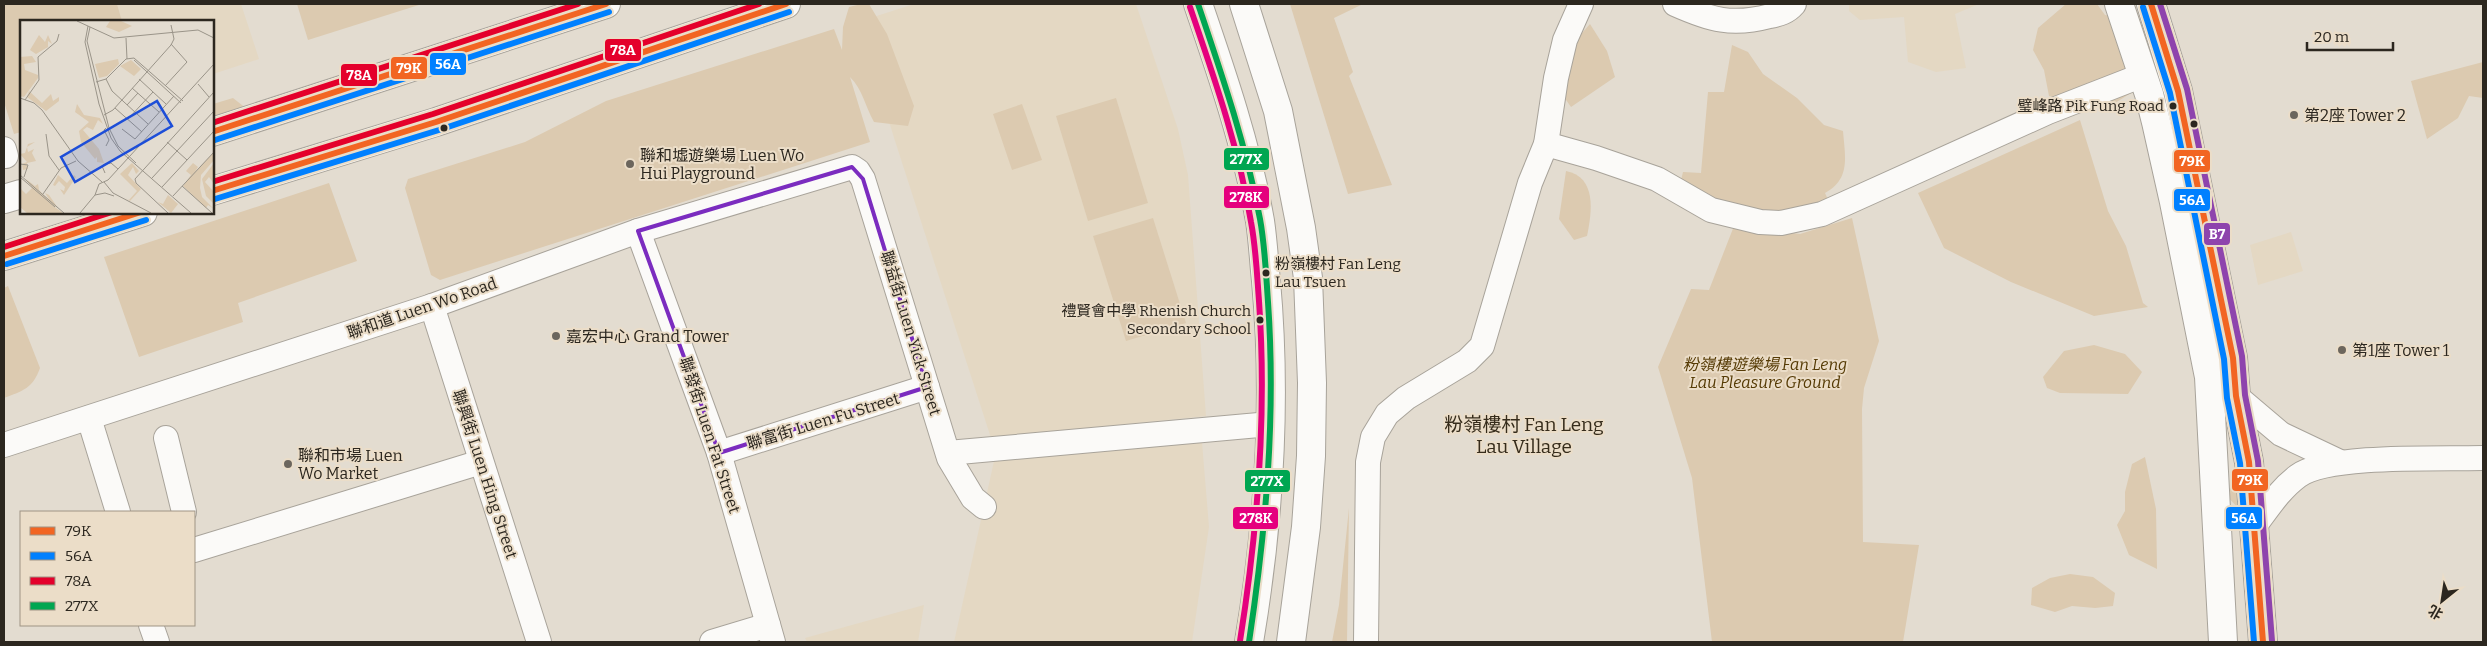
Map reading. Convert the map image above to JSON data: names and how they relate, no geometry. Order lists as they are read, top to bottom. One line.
{"streets":{"street":["聯和道 Luen Wo Road","聯益街 Luen Yick Street","聯富街 Luen Fu Street","聯發街 Luen Fat Street","聯興街 Luen Hing Street"]},"crossings":[["聯和道 Luen Wo Road","聯益街 Luen Yick Street"],["聯和道 Luen Wo Road","聯發街 Luen Fat Street"],["聯和道 Luen Wo Road","聯興街 Luen Hing Street"],["聯益街 Luen Yick Street","聯富街 Luen Fu Street"],["聯富街 Luen Fu Street","聯發街 Luen Fat Street"]],"districts":["粉嶺樓村 Fan Leng Lau Village"],"parks":["粉嶺樓遊樂場 Fan Leng Lau Pleasure Ground"],"places":["璧峰路 Pik Fung Road","第2座 Tower 2","聯和墟遊樂場 Luen Wo Hui Playground","粉嶺樓村 Fan Leng Lau Tsuen","禮賢會中學 Rhenish Church Secondary School","嘉宏中心 Grand Tower","第1座 Tower 1","聯和市場 Luen Wo Market"],"lines":["transit line 79K","transit line 78A","transit line 277X","transit line B7","transit line 56A","transit line 278K"],"legend":["79K","56A","78A","277X"],"scale_bar":"20 m","north":"bottom left"}
